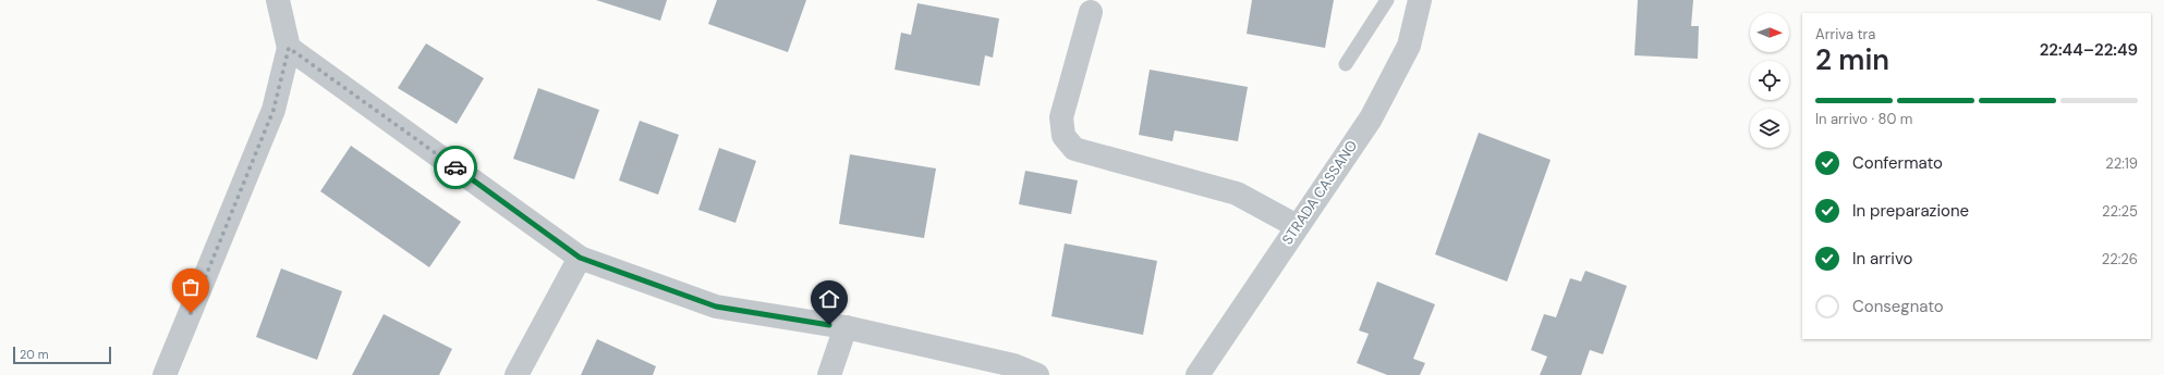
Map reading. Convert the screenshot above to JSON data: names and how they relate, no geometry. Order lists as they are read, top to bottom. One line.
{"streets":{"street":["STRADA CASSANO"]},"scale_bar":"20 m","north":"right","page":{"heading":["2 min","Arriva tra","22:44–22:49"],"bar":"In arrivo · 80 m","list":[["Confermato","22:19"],["In preparazione","22:25"],["In arrivo","22:26"],"Consegnato"],"scale":"20 m"}}
